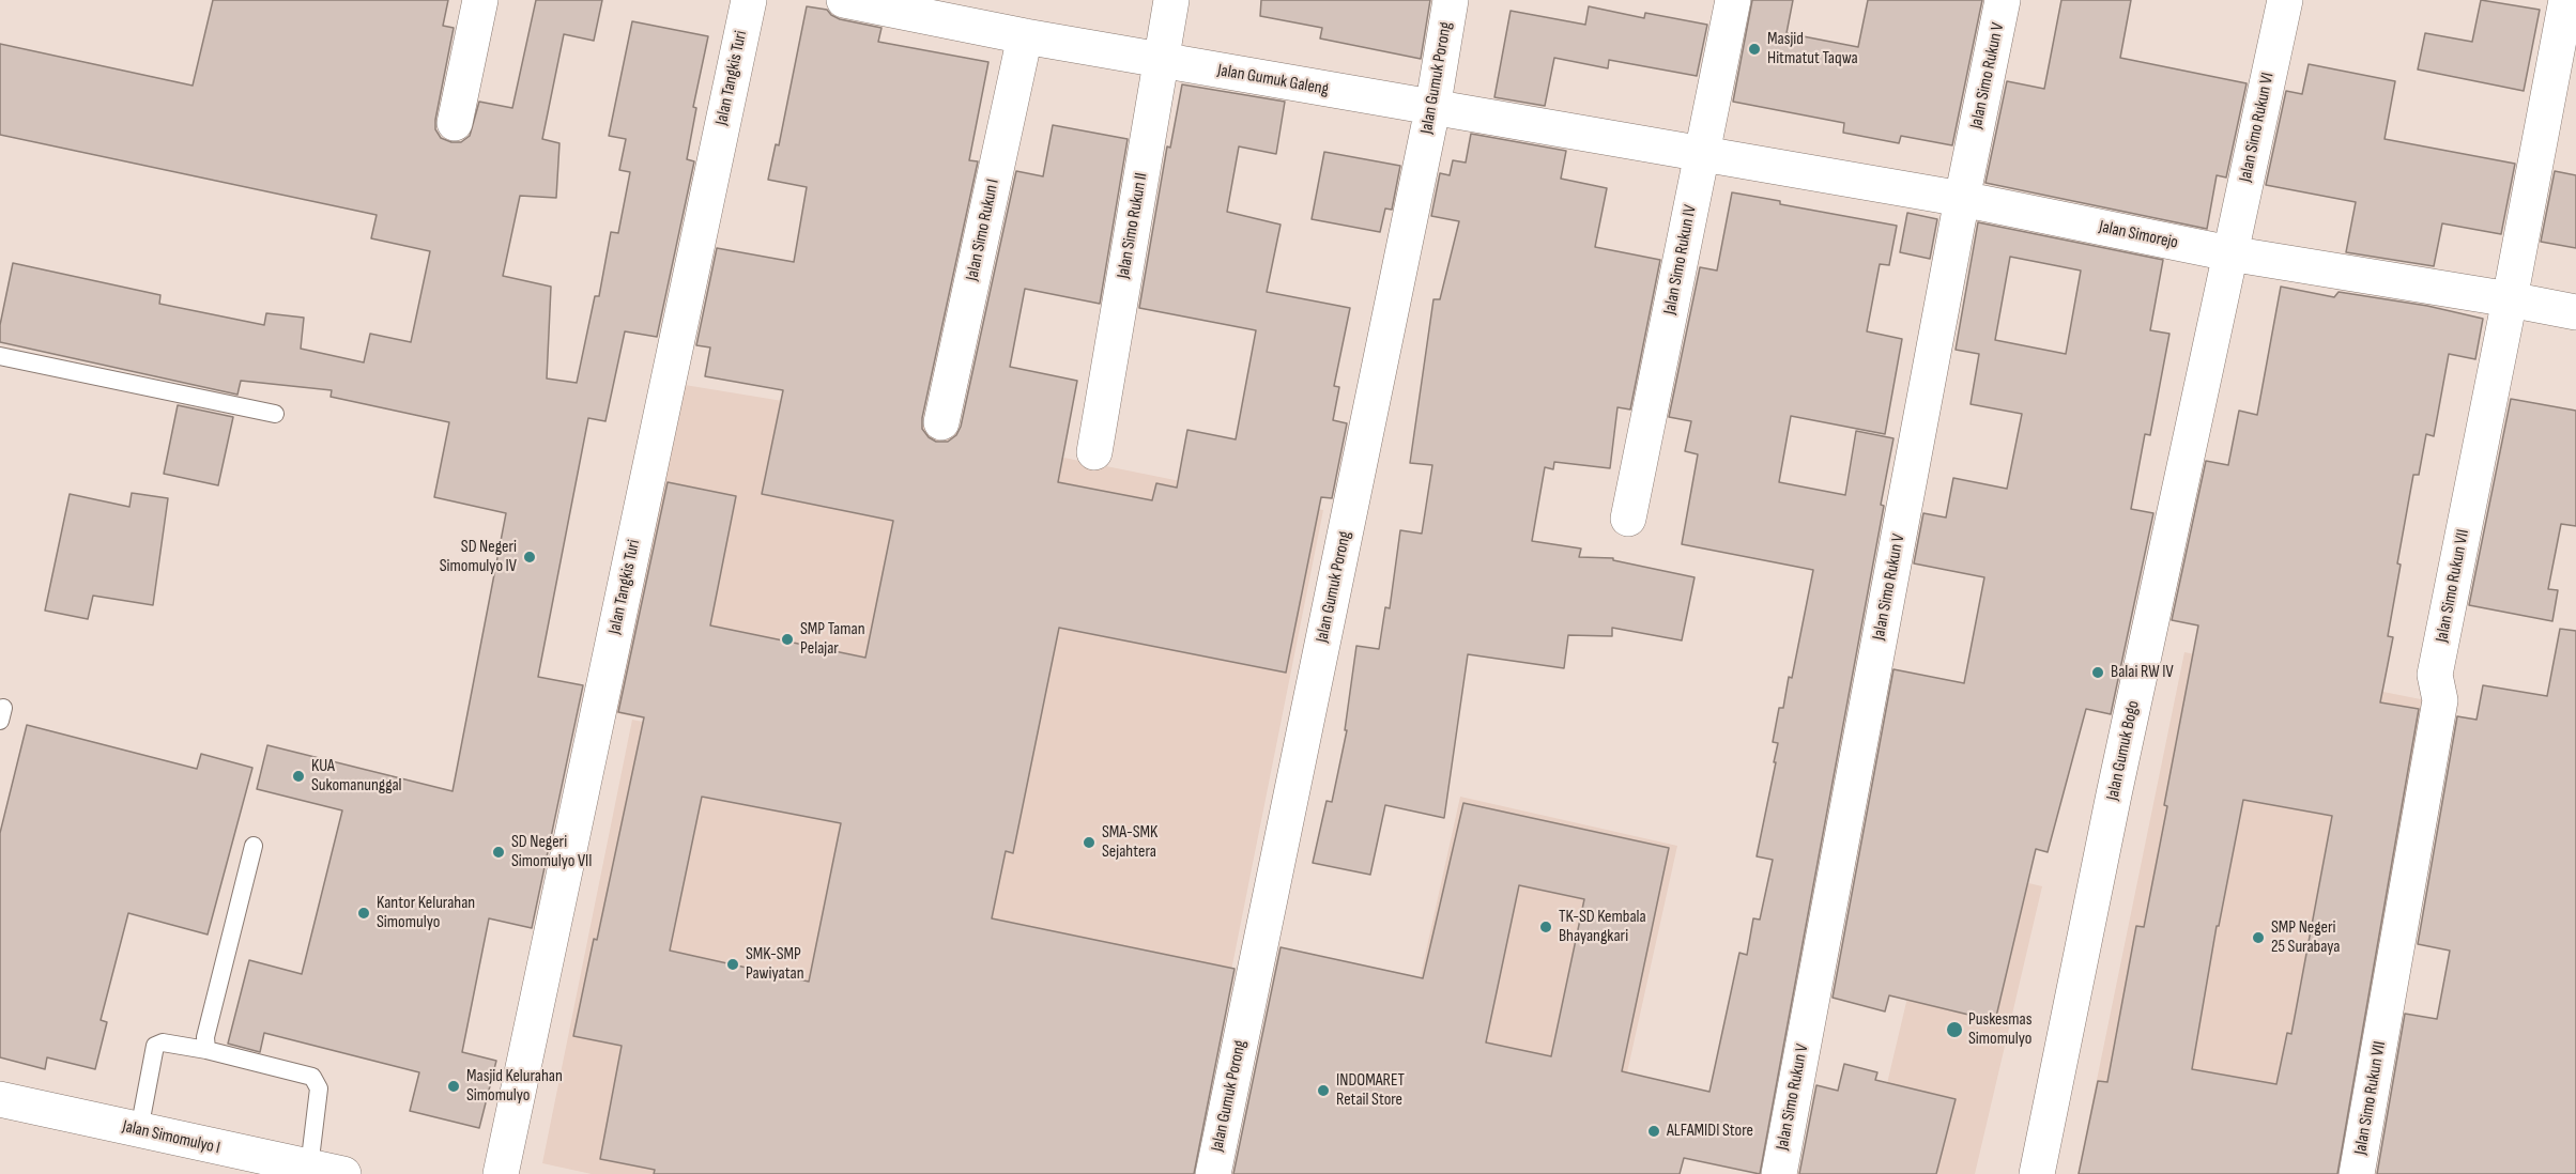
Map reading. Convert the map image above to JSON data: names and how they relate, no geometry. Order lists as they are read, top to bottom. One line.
{"streets":{"street":["Jalan Simo Rukun V","Jalan Tangkis Turi","Jalan Gumuk Porong","Jalan Gumuk Galeng","Jalan Simo Rukun VI","Jalan Simo Rukun II","Jalan Simo Rukun I","Jalan Simorejo","Jalan Simo Rukun IV","Jalan Simo Rukun VII","Jalan Gumuk Bogo","Jalan Simomulyo I"]},"crossings":[["Jalan Simo Rukun V","Jalan Simorejo"],["Jalan Gumuk Porong","Jalan Gumuk Galeng"],["Jalan Gumuk Galeng","Jalan Simo Rukun II"],["Jalan Gumuk Galeng","Jalan Simo Rukun I"],["Jalan Gumuk Galeng","Jalan Simorejo"],["Jalan Gumuk Galeng","Jalan Simo Rukun IV"],["Jalan Simo Rukun VI","Jalan Simorejo"],["Jalan Simo Rukun VI","Jalan Gumuk Bogo"],["Jalan Simorejo","Jalan Simo Rukun IV"],["Jalan Simorejo","Jalan Simo Rukun VII"],["Jalan Simorejo","Jalan Gumuk Bogo"]],"places":["Masjid Hitmatut Taqwa","SD Negeri Simomulyo IV","SMP Taman Pelajar","Balai RW IV","KUA Sukomanunggal","SMA-SMK Sejahtera","SD Negeri Simomulyo VII","Kantor Kelurahan Simomulyo","TK-SD Kembala Bhayangkari","SMP Negeri 25 Surabaya","SMK-SMP Pawiyatan","Puskesmas Simomulyo","Masjid Kelurahan Simomulyo","INDOMARET Retail Store","ALFAMIDI Store"]}
